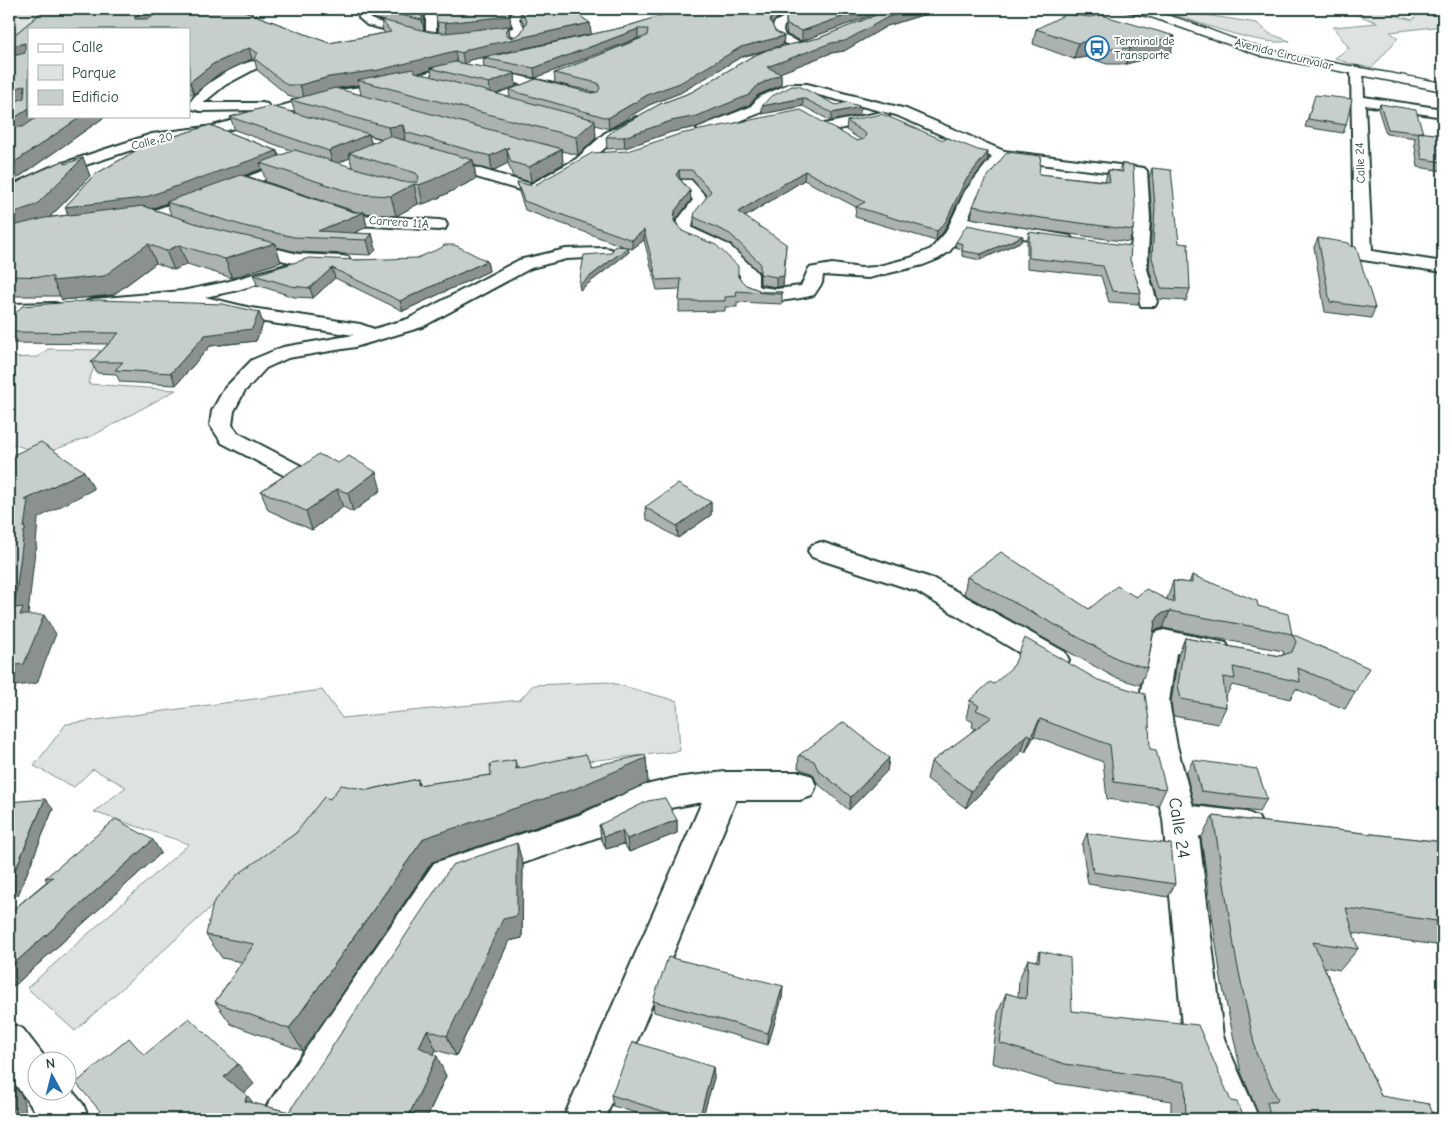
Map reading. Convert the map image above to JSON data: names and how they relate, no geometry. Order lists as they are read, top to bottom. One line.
{"streets":{"main road":["Avenida Circunvalar"],"street":["Calle 20","Calle 24","Carrera 11A"]},"crossings":[["Avenida Circunvalar","Calle 24"]],"places":{"bus stop":["Terminal de Transporte"]},"legend":["Calle","Parque","Edificio"],"north":"top"}
